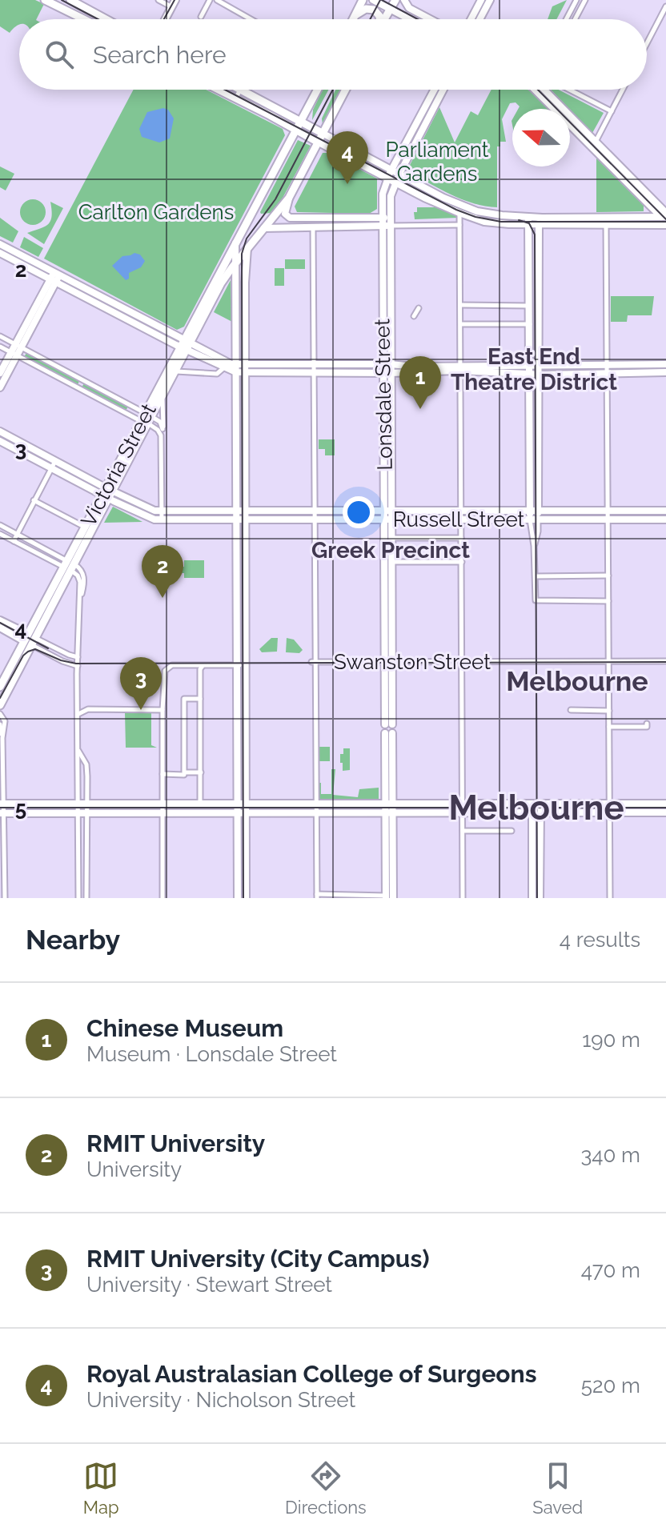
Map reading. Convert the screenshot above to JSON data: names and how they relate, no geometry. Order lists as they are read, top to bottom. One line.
{"streets":{"main road":["Victoria Street"],"street":["Lonsdale Street","Russell Street","Swanston Street"]},"crossings":[["Lonsdale Street","Russell Street"],["Lonsdale Street","Swanston Street"],["Victoria Street","Russell Street"]],"districts":["East End Theatre District","Greek Precinct","Melbourne","Melbourne"],"parks":["Parliament Gardens","Carlton Gardens"],"north":"left","page":{"search":"Search here","pins":["4","1","2","3"],"heading":["Nearby","4 results"],"list":[{"mark":"1","name":"Chinese Museum","note":"Museum · Lonsdale Street","value":"190 m"},{"mark":"2","name":"RMIT University","note":"University","value":"340 m"},{"mark":"3","name":"RMIT University (City Campus)","note":"University · Stewart Street","value":"470 m"},{"mark":"4","name":"Royal Australasian College of Surgeons","note":"University · Nicholson Street","value":"520 m"}],"nav":["Map","Directions","Saved"]},"grid":{"rows":["2","3","4","5"]}}
